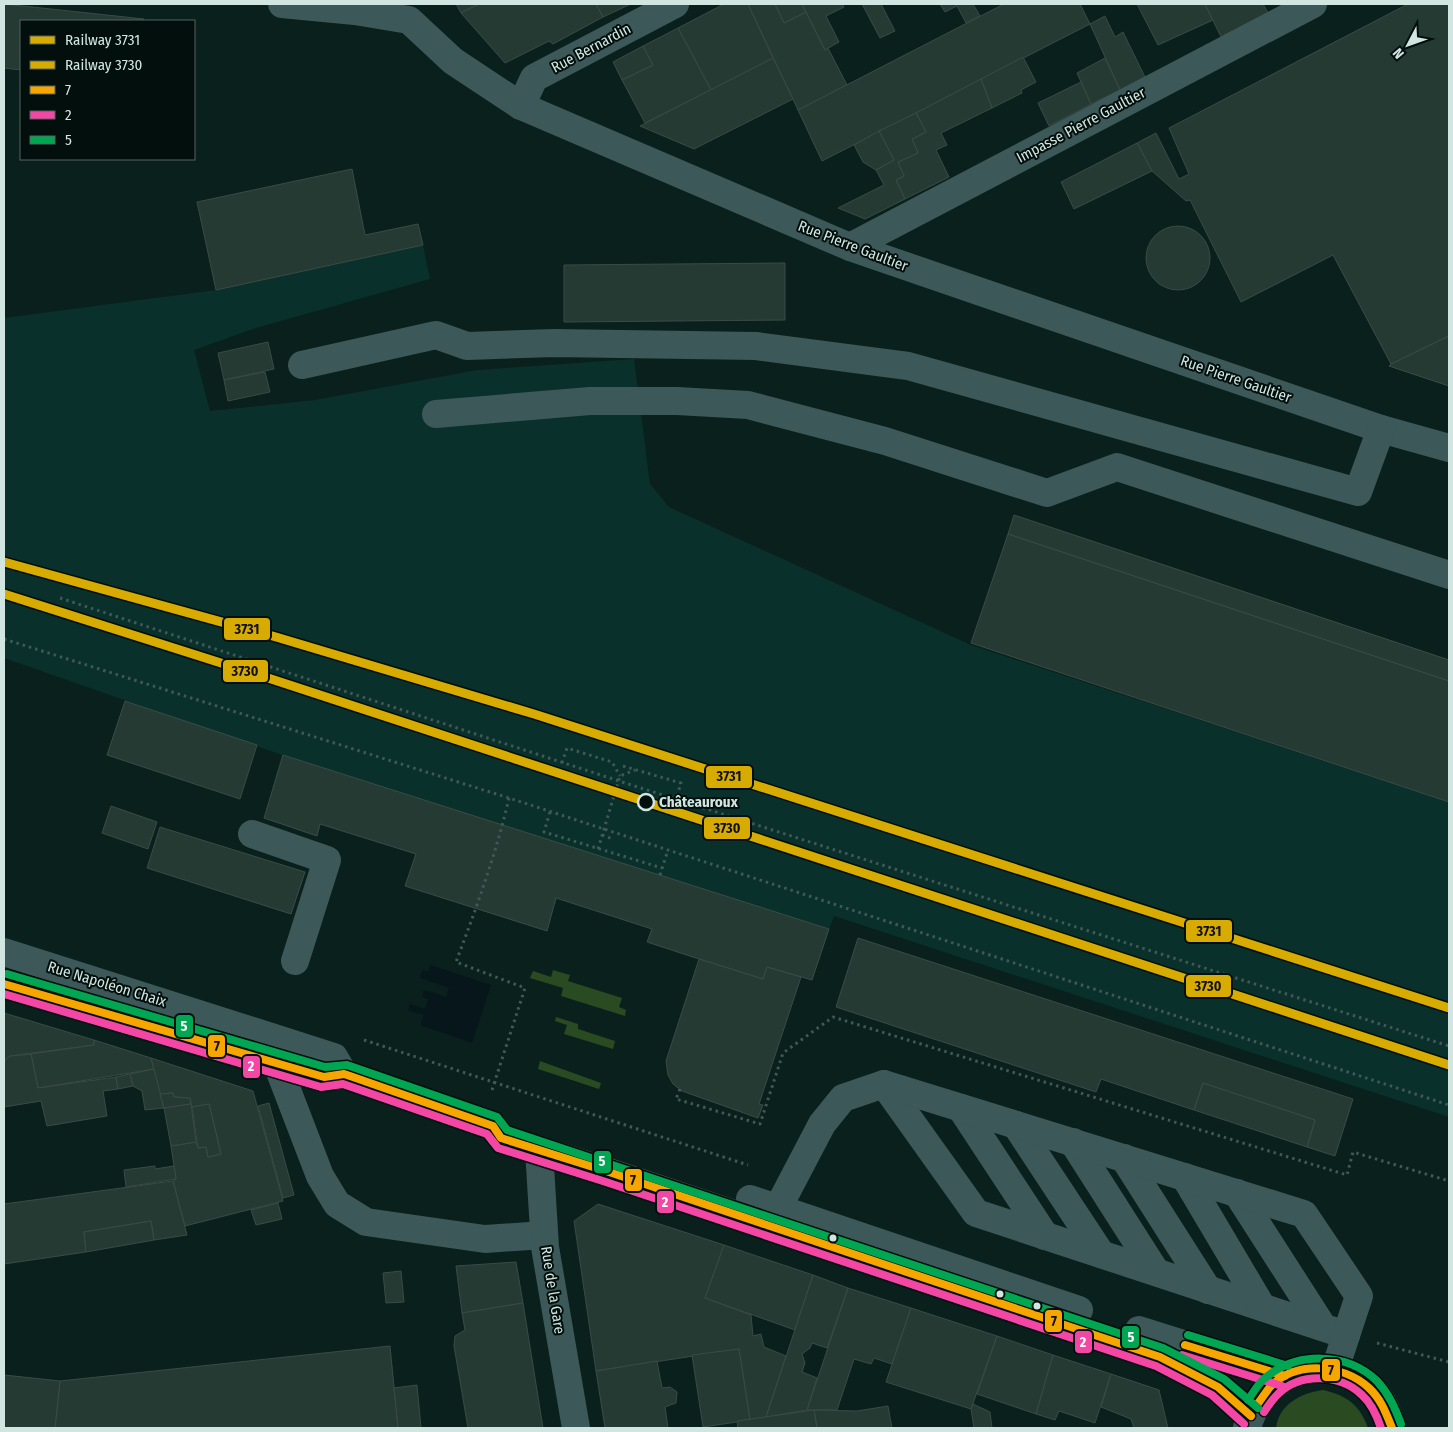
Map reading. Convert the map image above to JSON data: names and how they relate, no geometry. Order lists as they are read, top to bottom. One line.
{"streets":{"street":["Rue Bernardin","Impasse Pierre Gaultier","Rue Pierre Gaultier","Rue Napoléon Chaix","Rue de la Gare"]},"crossings":[["Rue Bernardin","Rue Pierre Gaultier"],["Impasse Pierre Gaultier","Rue Pierre Gaultier"]],"places":["Châteauroux"],"lines":["rail line 3731","rail line 3730","transit line 5","transit line 7","transit line 2"],"legend":["Railway 3731","Railway 3730","7","2","5"],"north":"bottom left"}
